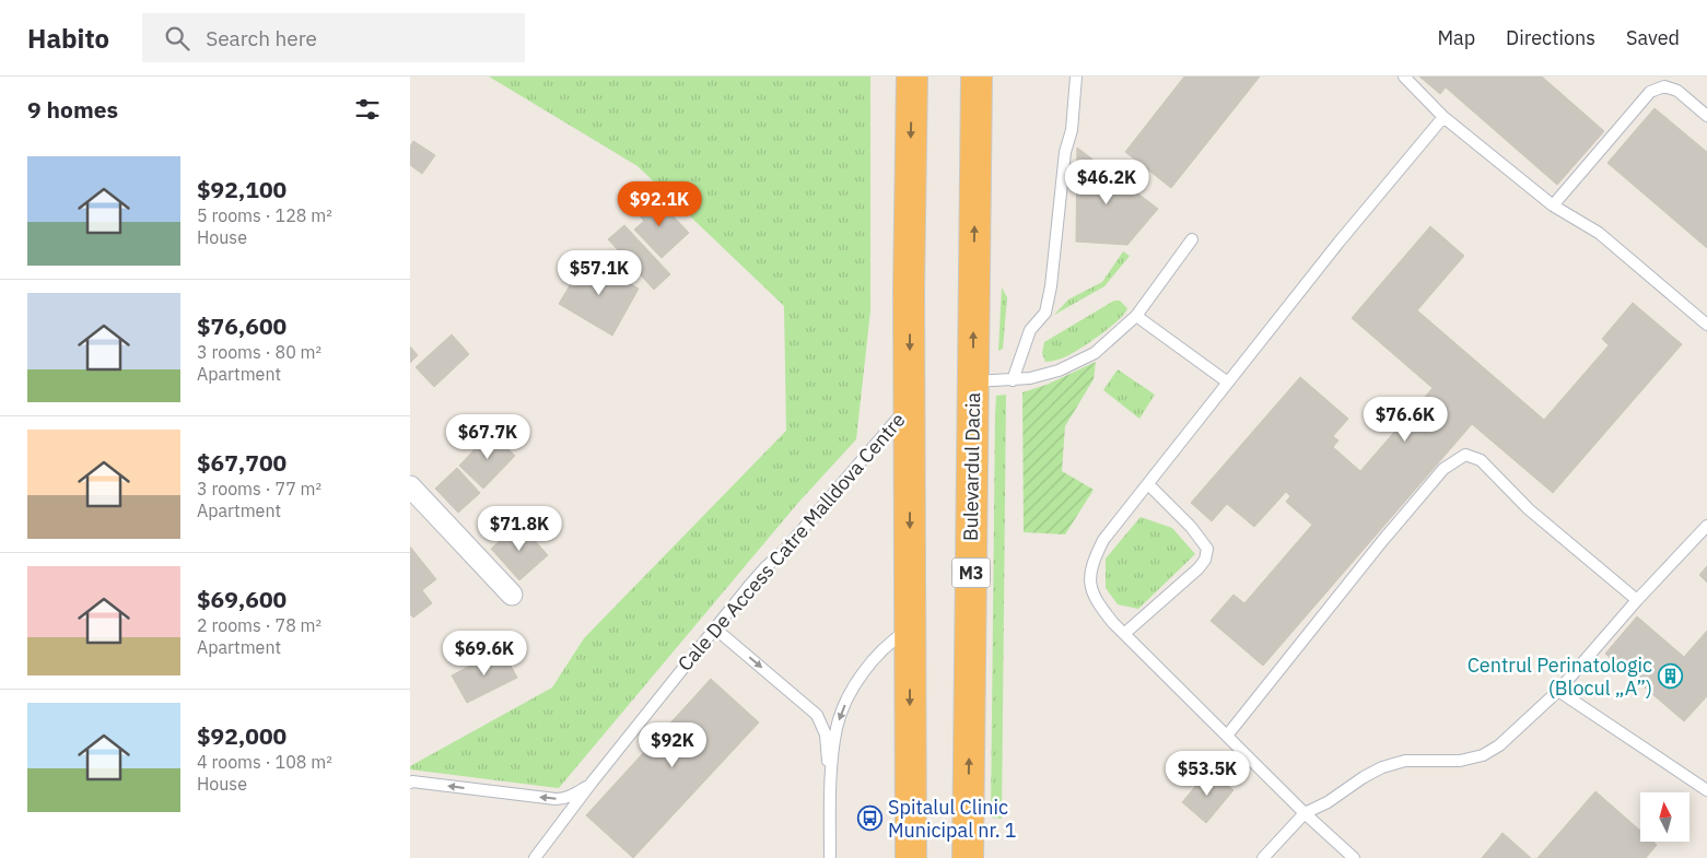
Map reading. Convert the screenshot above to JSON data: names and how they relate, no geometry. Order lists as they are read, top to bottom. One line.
{"streets":{"highway":["Bulevardul Dacia","M3"],"lane":["Cale De Access Catre Malldova Centre"]},"places":{"building":["Centrul Perinatologic (Blocul „A”)"],"bus stop":["Spitalul Clinic Municipal nr. 1"]},"north":"top","page":{"header":"Habito","search":"Search here","nav":["Map","Directions","Saved"],"heading":"9 homes","list":[{"name":"$92,100","note":"5 rooms · 128 m² · House"},{"name":"$76,600","note":"3 rooms · 80 m² · Apartment"},{"name":"$67,700","note":"3 rooms · 77 m² · Apartment"},{"name":"$69,600","note":"2 rooms · 78 m² · Apartment"},{"name":"$92,000","note":"4 rooms · 108 m² · House"}],"price":["$46.2K","$92.1K","$57.1K","$76.6K","$67.7K","$71.8K","$69.6K","$92K","$53.5K"]}}
